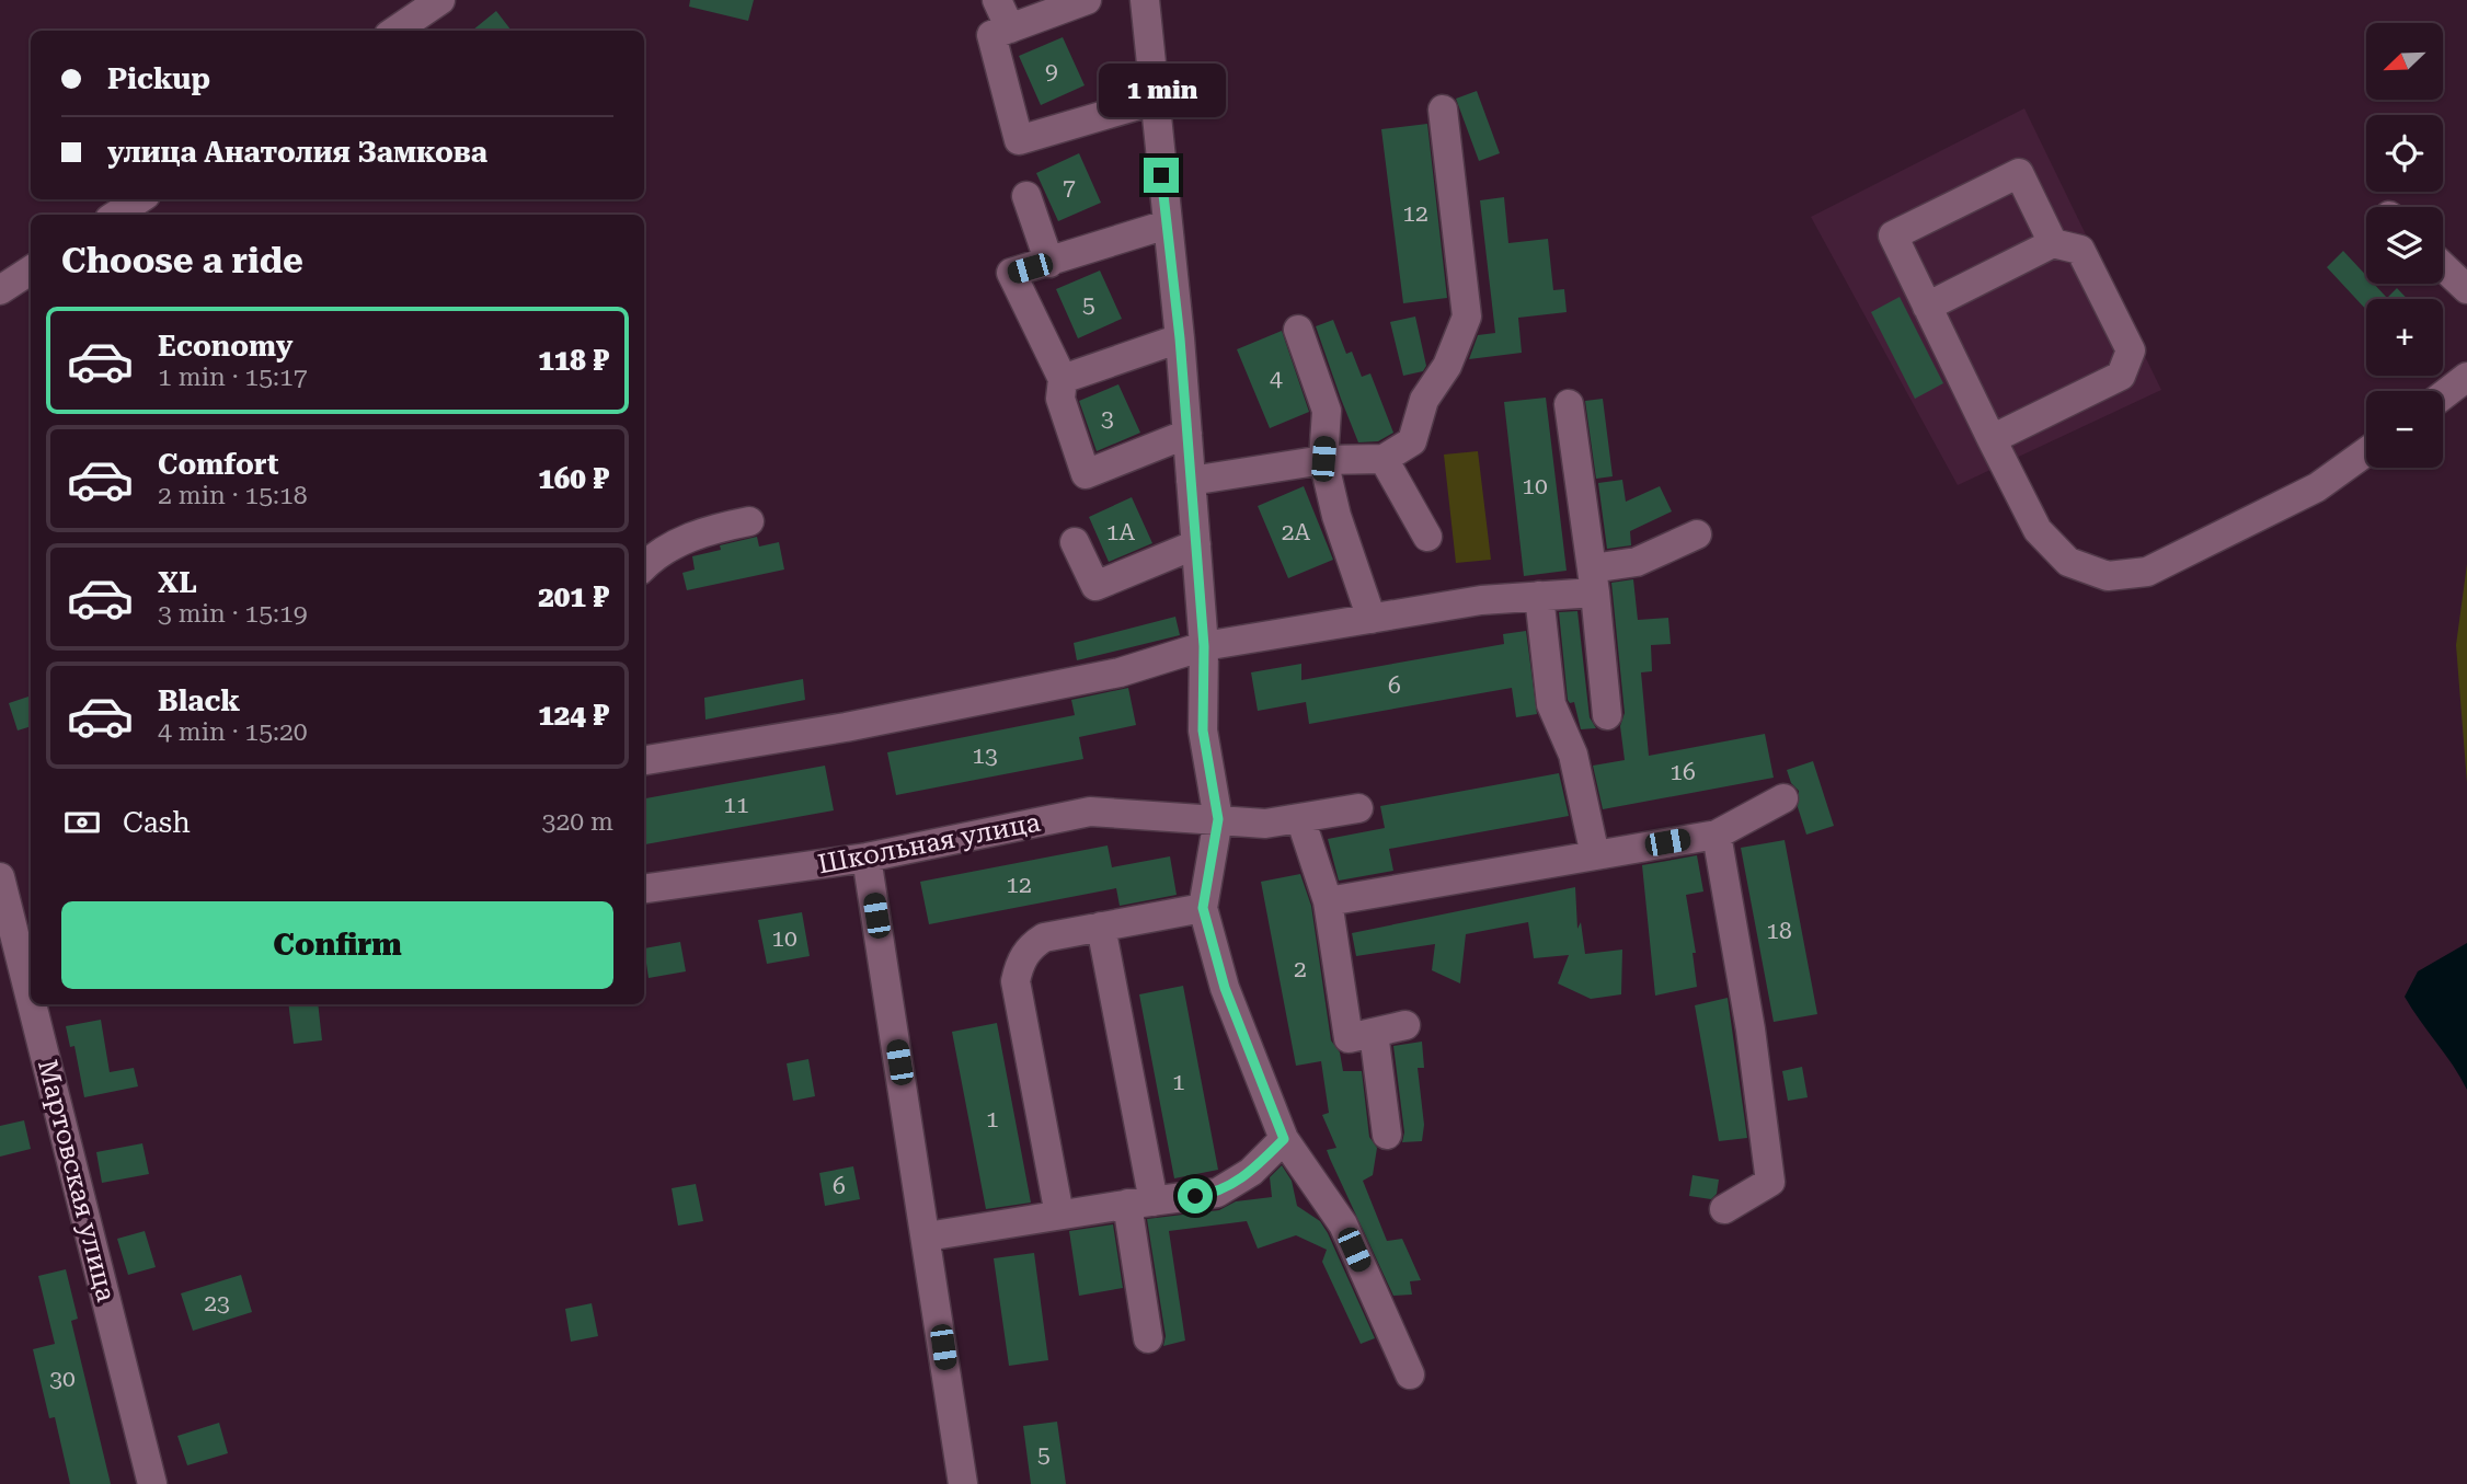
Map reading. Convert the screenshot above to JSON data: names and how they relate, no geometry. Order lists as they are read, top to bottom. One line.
{"streets":{"street":["Школьная улица","Мартовская улица"]},"house_numbers":["9","7","12","5","4","3","10","1А","2А","6","13","16","11","12","18","10","2","1","1","6","23","30","5"],"north":"bottom left","page":{"map_buttons":["+","−"],"banner":["Pickup","улица Анатолия Замкова"],"bubble":"1 min","heading":"Choose a ride","list":[{"name":"Economy","note":"1 min · 15:17","value":"118 ₽"},{"name":"Comfort","note":"2 min · 15:18","value":"160 ₽"},{"name":"XL","note":"3 min · 15:19","value":"201 ₽"},{"name":"Black","note":"4 min · 15:20","value":"124 ₽"}],"pay":["Cash","320 m"],"buttons":"Confirm"}}
